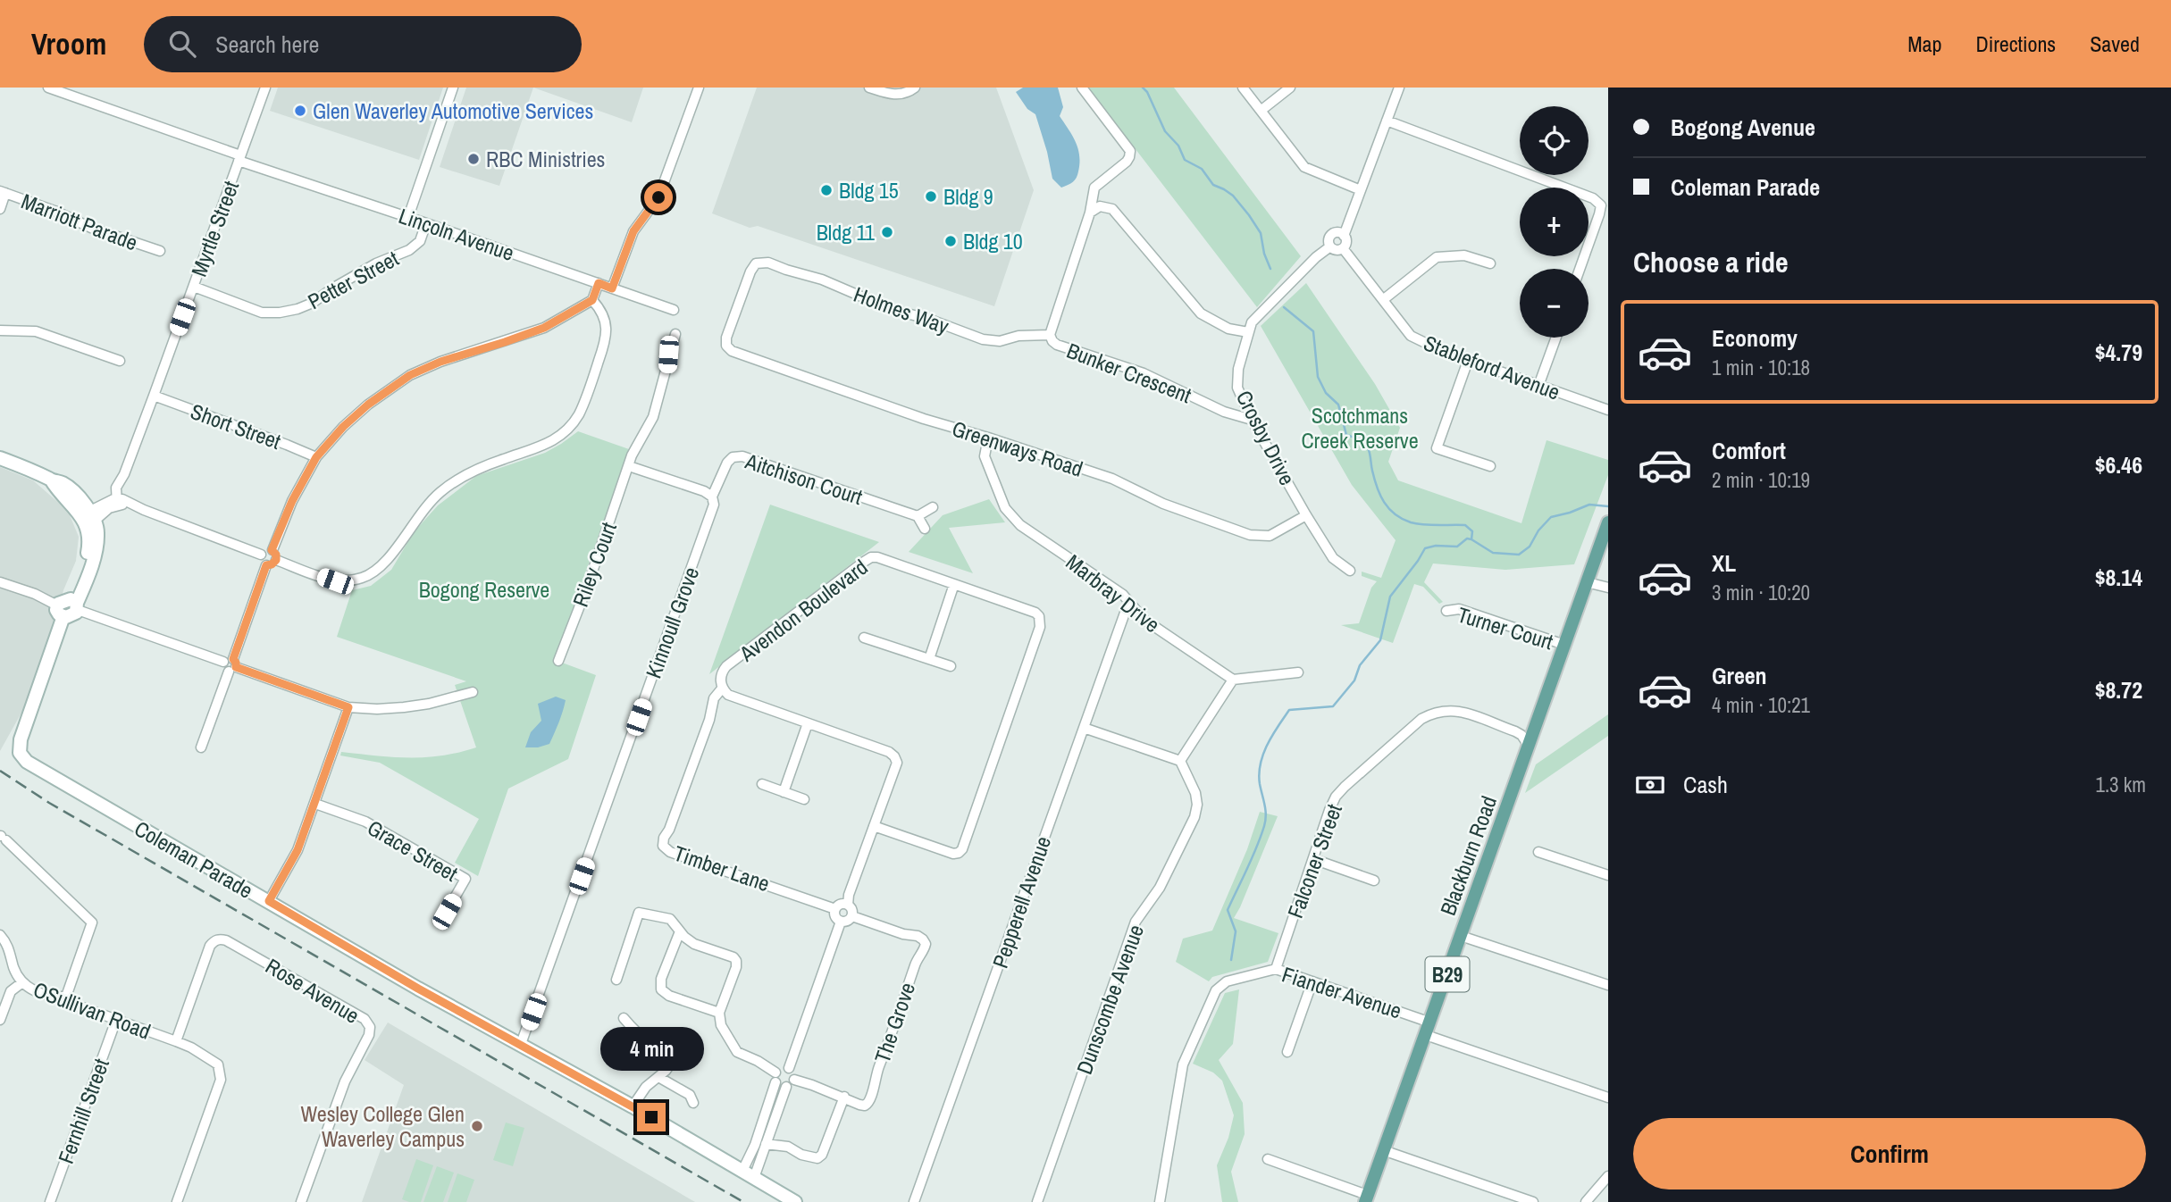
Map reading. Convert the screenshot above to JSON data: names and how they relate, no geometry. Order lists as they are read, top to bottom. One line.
{"streets":{"main road":["Blackburn Road","B29"],"street":["Marriott Parade","Myrtle Street","Lincoln Avenue","Petter Street","Holmes Way","Stableford Avenue","Bunker Crescent","Short Street","Crosby Drive","Greenways Road","Aitchison Court","Riley Court","Marbray Drive","Avendon Boulevard","Kinnoull Grove","Turner Court","Grace Street","Coleman Parade","Falconer Street","Timber Lane","Pepperell Avenue","Rose Avenue","Fiander Avenue","Dunscombe Avenue","OSullivan Road","The Grove","Fernhill Street"]},"crossings":[["Myrtle Street","Lincoln Avenue"],["Myrtle Street","Petter Street"],["Myrtle Street","Short Street"],["Lincoln Avenue","Petter Street"],["Holmes Way","Bunker Crescent"],["Holmes Way","Greenways Road"],["Stableford Avenue","Crosby Drive"],["Bunker Crescent","Crosby Drive"],["Crosby Drive","Greenways Road"],["Greenways Road","Marbray Drive"],["Aitchison Court","Kinnoull Grove"],["Marbray Drive","Pepperell Avenue"],["Avendon Boulevard","Timber Lane"],["Kinnoull Grove","Coleman Parade"],["Turner Court","Blackburn Road"],["Blackburn Road","Falconer Street"],["Blackburn Road","Fiander Avenue"],["Falconer Street","Fiander Avenue"],["Timber Lane","The Grove"],["Rose Avenue","OSullivan Road"],["OSullivan Road","Fernhill Street"]],"parks":["Scotchmans Creek Reserve","Bogong Reserve"],"places":["Glen Waverley Automotive Services","RBC Ministries","Bldg 15","Bldg 9","Bldg 11","Bldg 10","Wesley College Glen Waverley Campus"],"page":{"header":"Vroom","search":"Search here","nav":["Map","Directions","Saved"],"banner":["Bogong Avenue","Coleman Parade"],"map_buttons":["+","−"],"heading":"Choose a ride","list":[{"name":"Economy","note":"1 min · 10:18","value":"$4.79"},{"name":"Comfort","note":"2 min · 10:19","value":"$6.46"},{"name":"XL","note":"3 min · 10:20","value":"$8.14"},{"name":"Green","note":"4 min · 10:21","value":"$8.72"}],"pay":["Cash","1.3 km"],"bubble":"4 min","buttons":"Confirm"}}
